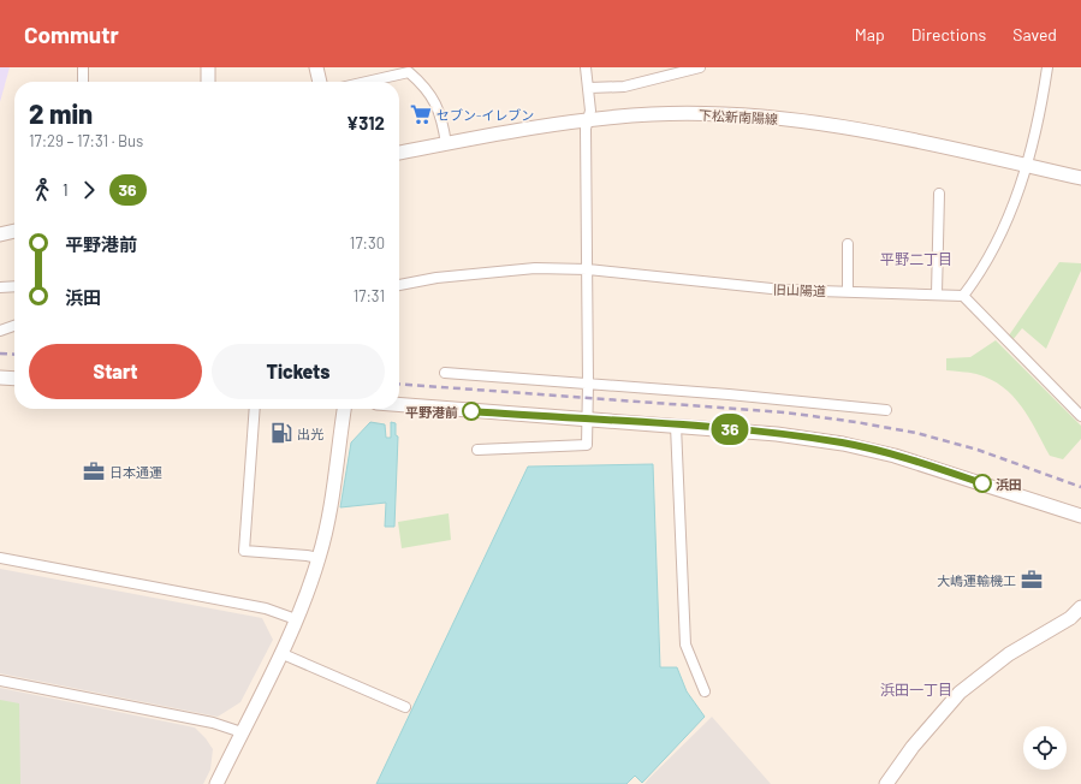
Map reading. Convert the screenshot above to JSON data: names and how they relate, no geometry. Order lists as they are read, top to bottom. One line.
{"streets":{"main road":["下松新南陽線"],"street":["旧山陽道"]},"districts":["平野二丁目","浜田一丁目"],"places":{"supermarket":["セブン-イレブン"],"other":["平野港前","浜田"],"fuel station":["出光"],"office":["日本通運","大嶋運輸機工"]},"lines":["bus line 36"],"page":{"header":"Commutr","nav":["Map","Directions","Saved"],"on_map":"36","heading":["2 min","17:29 – 17:31 · Bus","¥312"],"legs":["1","36"],"list":[{"name":"平野港前","value":"17:30"},{"name":"浜田","value":"17:31"}],"buttons":["Start","Tickets"]}}
